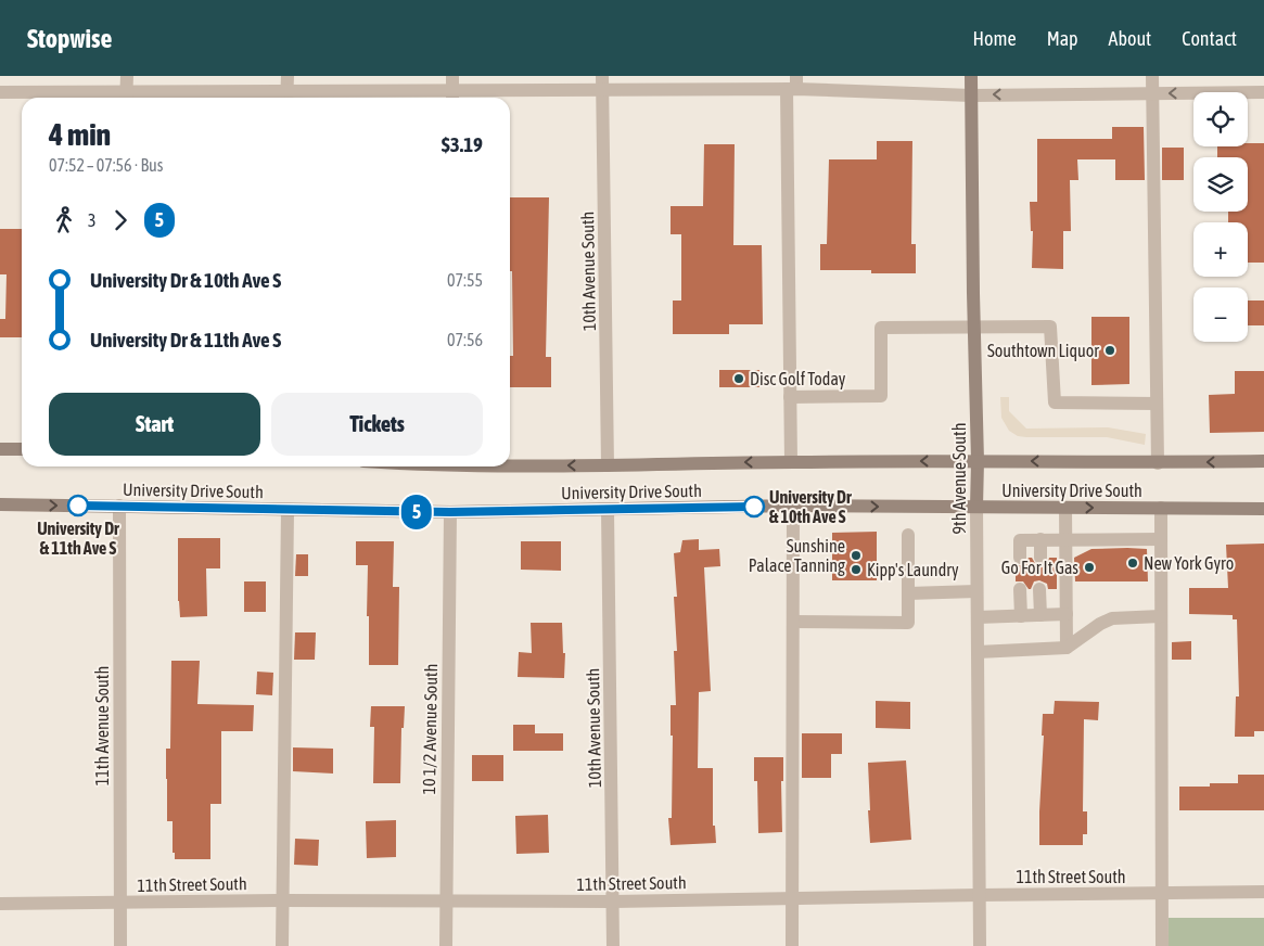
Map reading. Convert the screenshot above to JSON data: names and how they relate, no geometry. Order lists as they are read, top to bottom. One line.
{"streets":{"main road":["9th Avenue South","University Drive South"],"street":["10th Avenue South","11th Avenue South","10 1/2 Avenue South","11th Street South"]},"crossings":[["10th Avenue South","University Drive South"],["10th Avenue South","11th Street South"],["9th Avenue South","University Drive South"],["9th Avenue South","11th Street South"],["University Drive South","11th Avenue South"],["University Drive South","10 1/2 Avenue South"],["11th Avenue South","11th Street South"],["10 1/2 Avenue South","11th Street South"]],"places":["Southtown Liquor","Disc Golf Today","University Dr & 11th Ave S","University Dr & 10th Ave S","Sunshine Palace Tanning","New York Gyro","Go For It Gas","Kipp's Laundry"],"lines":["bus line 5"],"page":{"header":"Stopwise","nav":["Home","Map","About","Contact"],"on_map":"5","map_buttons":["+","−"],"heading":["4 min","07:52 – 07:56 · Bus","$3.19"],"legs":["3","5"],"list":[{"name":"University Dr & 10th Ave S","value":"07:55"},{"name":"University Dr & 11th Ave S","value":"07:56"}],"buttons":["Start","Tickets"]}}
